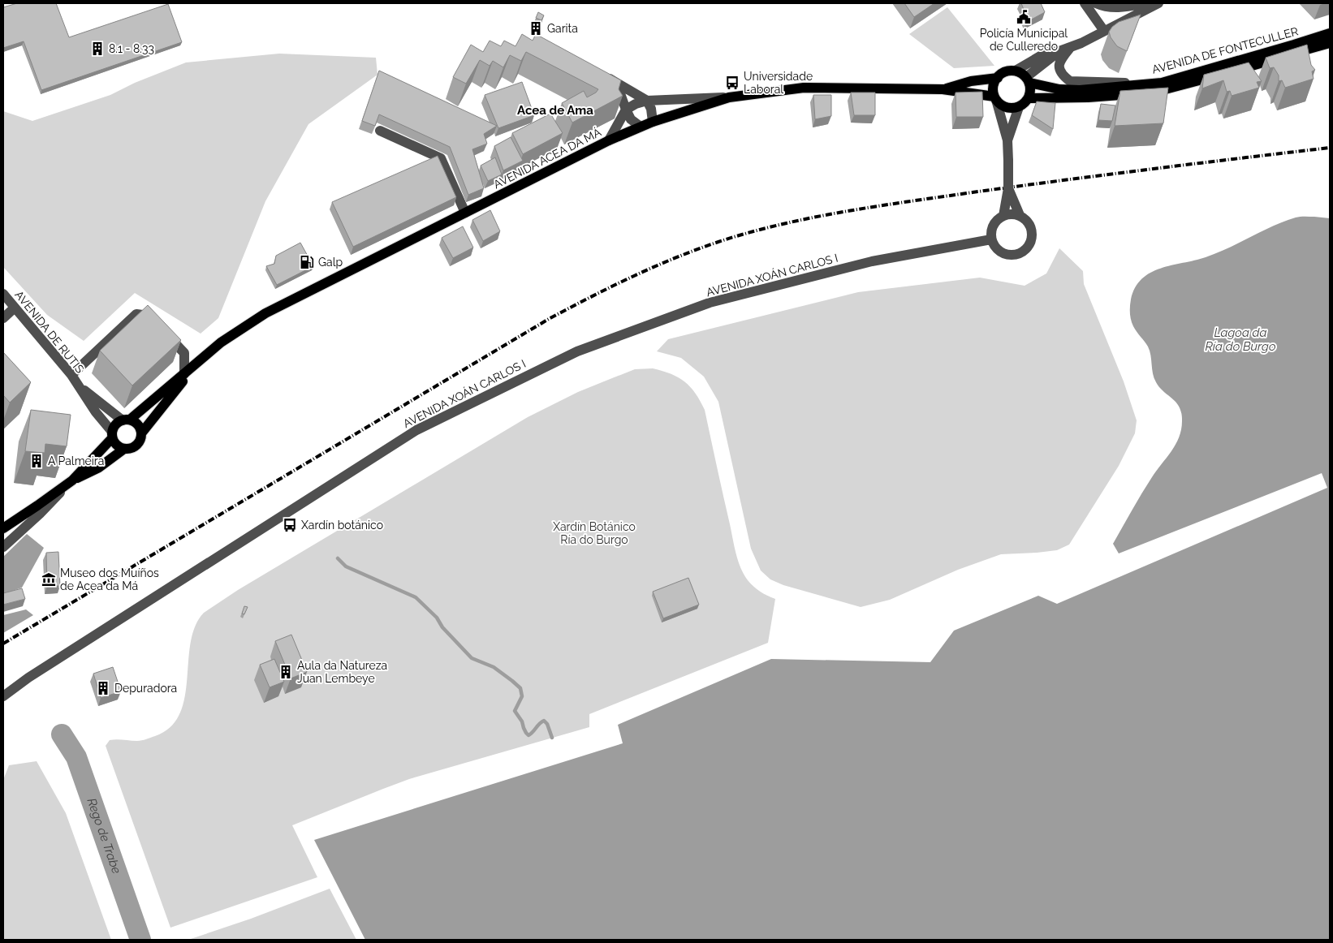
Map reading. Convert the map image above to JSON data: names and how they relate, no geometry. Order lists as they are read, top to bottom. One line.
{"streets":{"main road":["AVENIDA DE FONTECULLER","AVENIDA ACEA DA MÁ"],"street":["AVENIDA XOÁN CARLOS I","AVENIDA DE RUTIS"]},"crossings":[["AVENIDA DE FONTECULLER","AVENIDA ACEA DA MÁ"]],"districts":["Acea de Ama"],"water":["Lagoa da Ría do Burgo","Rego de Trabe"],"parks":["Xardín Botánico Ría do Burgo"],"places":{"public building":["Policía Municipal de Culleredo"],"building":["Garita","8.1 - 8.33","A Palmeira","Aula da Natureza Juan Lembeye","Depuradora"],"bus stop":["Universidade Laboral","Xardín botánico"],"fuel station":["Galp"],"museum":["Museo dos Muíños de Acea da Má"]}}
